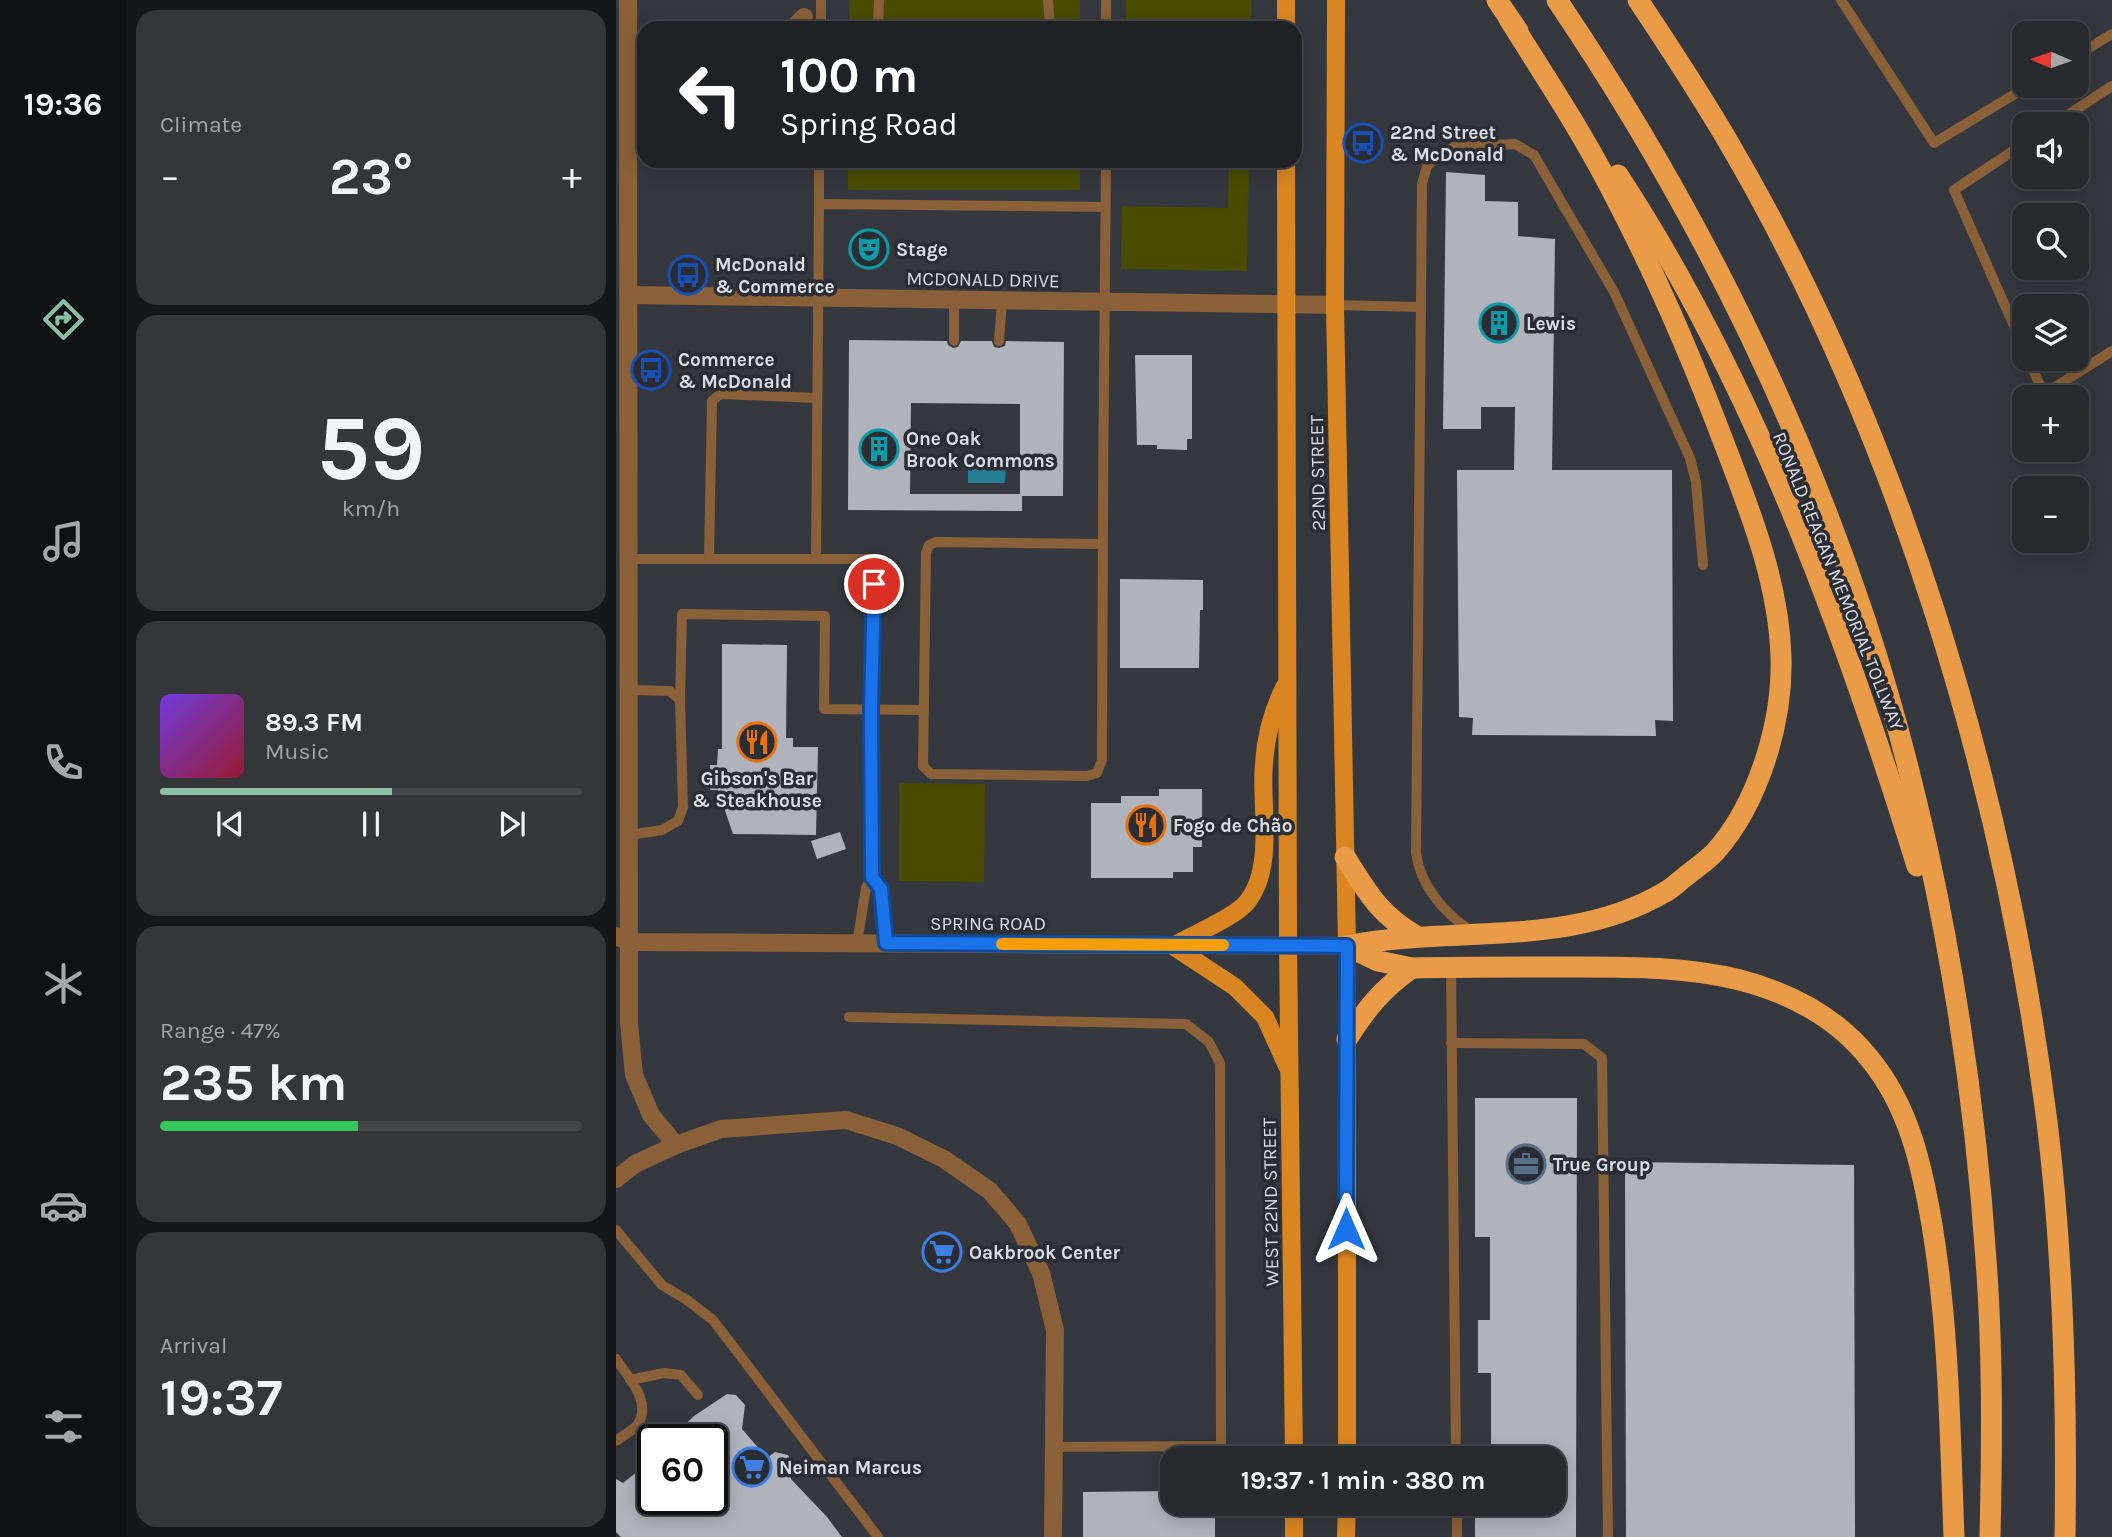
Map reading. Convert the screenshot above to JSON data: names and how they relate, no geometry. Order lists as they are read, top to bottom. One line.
{"streets":{"highway":["RONALD REAGAN MEMORIAL TOLLWAY"],"main road":["22ND STREET","WEST 22ND STREET"],"street":["MCDONALD DRIVE","SPRING ROAD"]},"crossings":[["MCDONALD DRIVE","22ND STREET"],["22ND STREET","SPRING ROAD"],["22ND STREET","WEST 22ND STREET"],["SPRING ROAD","WEST 22ND STREET"]],"places":{"bus stop":["22nd Street & McDonald","McDonald & Commerce","Commerce & McDonald"],"theatre":["Stage"],"building":["Lewis","One Oak Brook Commons"],"restaurant":["Gibson's Bar & Steakhouse","Fogo de Chão"],"office":["True Group"],"supermarket":["Oakbrook Center","Neiman Marcus"]},"north":"left","page":{"tabs":"19:36","tile":["Climate",["59","km/h"],["Range · 47%","235 km"],["Arrival","19:37"]],"map_buttons":["+","−"],"turn":["100 m","Spring Road"],"heat":["−","23°","+"],"song":["89.3 FM","Music"],"limit":"60","trip":"19:37 · 1 min · 380 m"}}
